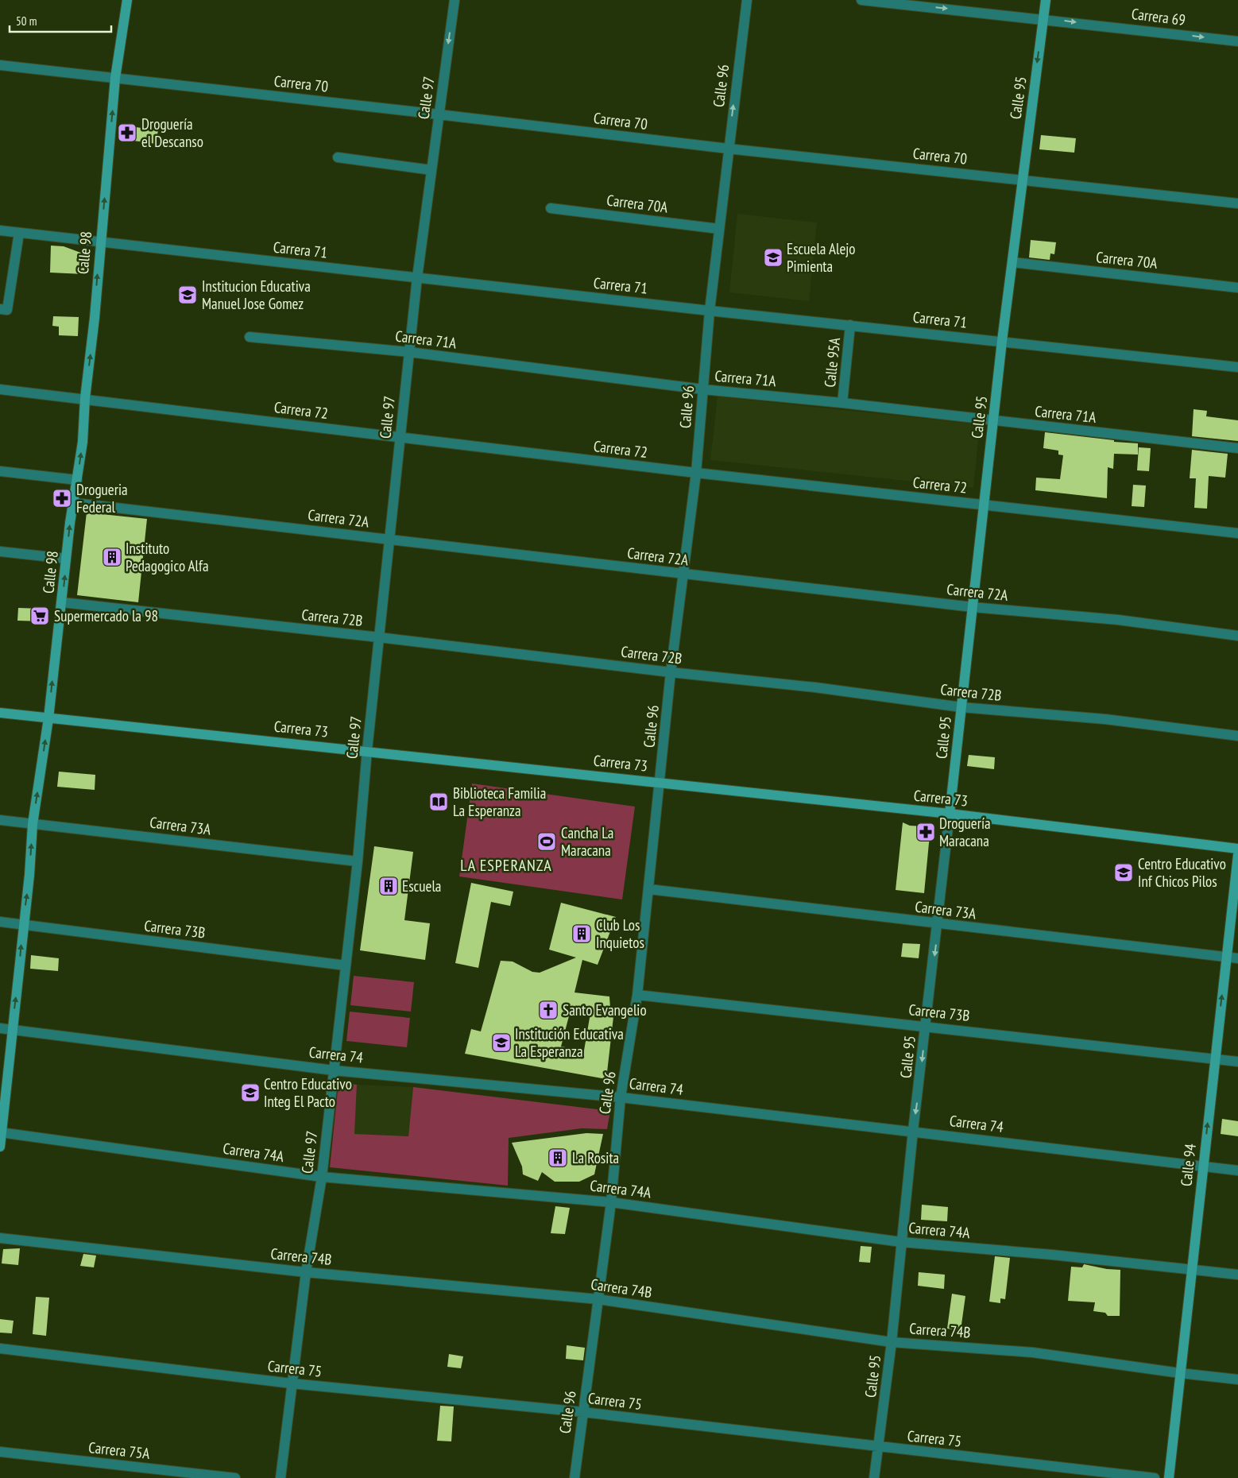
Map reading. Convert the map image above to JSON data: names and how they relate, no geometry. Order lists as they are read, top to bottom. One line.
{"streets":{"street":["Carrera 69","Carrera 70","Calle 96","Calle 97","Calle 95","Carrera 70A","Carrera 71","Calle 98","Carrera 71A","Calle 95A","Carrera 72","Carrera 72A","Carrera 72B","Carrera 73","Carrera 73A","Carrera 73B","Carrera 74","Carrera 74A","Calle 94","Carrera 74B","Carrera 75","Carrera 75A"]},"crossings":[["Carrera 69","Calle 95"],["Carrera 70","Calle 96"],["Carrera 70","Calle 97"],["Carrera 70","Calle 95"],["Carrera 70","Calle 98"],["Calle 96","Carrera 70A"],["Calle 96","Carrera 71"],["Calle 96","Carrera 71A"],["Calle 96","Carrera 72"],["Calle 96","Carrera 72A"],["Calle 96","Carrera 72B"],["Calle 96","Carrera 73"],["Calle 96","Carrera 73A"],["Calle 96","Carrera 73B"],["Calle 96","Carrera 74"],["Calle 96","Carrera 74A"],["Calle 96","Carrera 74B"],["Calle 96","Carrera 75"],["Calle 97","Carrera 71"],["Calle 97","Carrera 71A"],["Calle 97","Carrera 72"],["Calle 97","Carrera 72A"],["Calle 97","Carrera 72B"],["Calle 97","Carrera 73"],["Calle 97","Carrera 73A"],["Calle 97","Carrera 73B"],["Calle 97","Carrera 74"],["Calle 97","Carrera 74A"],["Calle 97","Carrera 74B"],["Calle 97","Carrera 75"],["Calle 95","Carrera 70A"],["Calle 95","Carrera 71"],["Calle 95","Carrera 71A"],["Calle 95","Carrera 72"],["Calle 95","Carrera 72A"],["Calle 95","Carrera 72B"],["Calle 95","Carrera 73"],["Calle 95","Carrera 73A"],["Calle 95","Carrera 73B"],["Calle 95","Carrera 74"],["Calle 95","Carrera 74A"],["Calle 95","Carrera 74B"],["Calle 95","Carrera 75"],["Carrera 71","Calle 98"],["Carrera 71","Calle 95A"],["Calle 98","Carrera 72"],["Calle 98","Carrera 72A"],["Calle 98","Carrera 72B"],["Calle 98","Carrera 73"],["Calle 98","Carrera 73A"],["Calle 98","Carrera 73B"],["Calle 98","Carrera 74"],["Calle 98","Carrera 74A"],["Carrera 71A","Calle 95A"],["Carrera 73A","Calle 94"],["Carrera 73B","Calle 94"],["Carrera 74","Calle 94"],["Carrera 74A","Calle 94"],["Calle 94","Carrera 74B"]],"one_way":["Carrera 69","Calle 98"],"districts":["LA ESPERANZA"],"places":{"pharmacy":["Droguería el Descanso","Drogueria Federal","Droguería Maracana"],"school or university":["Escuela Alejo Pimienta","Institucion Educativa Manuel Jose Gomez","Centro Educativo Inf Chicos Pilos","Institución Educativa La Esperanza","Centro Educativo Integ El Pacto"],"building":["Instituto Pedagogico Alfa","Escuela","Club Los Inquietos","La Rosita"],"supermarket":["Supermercado la 98"],"library":["Biblioteca Familia La Esperanza"],"sports":["Cancha La Maracana"],"church":["Santo Evangelio"]},"scale_bar":"50 m"}
